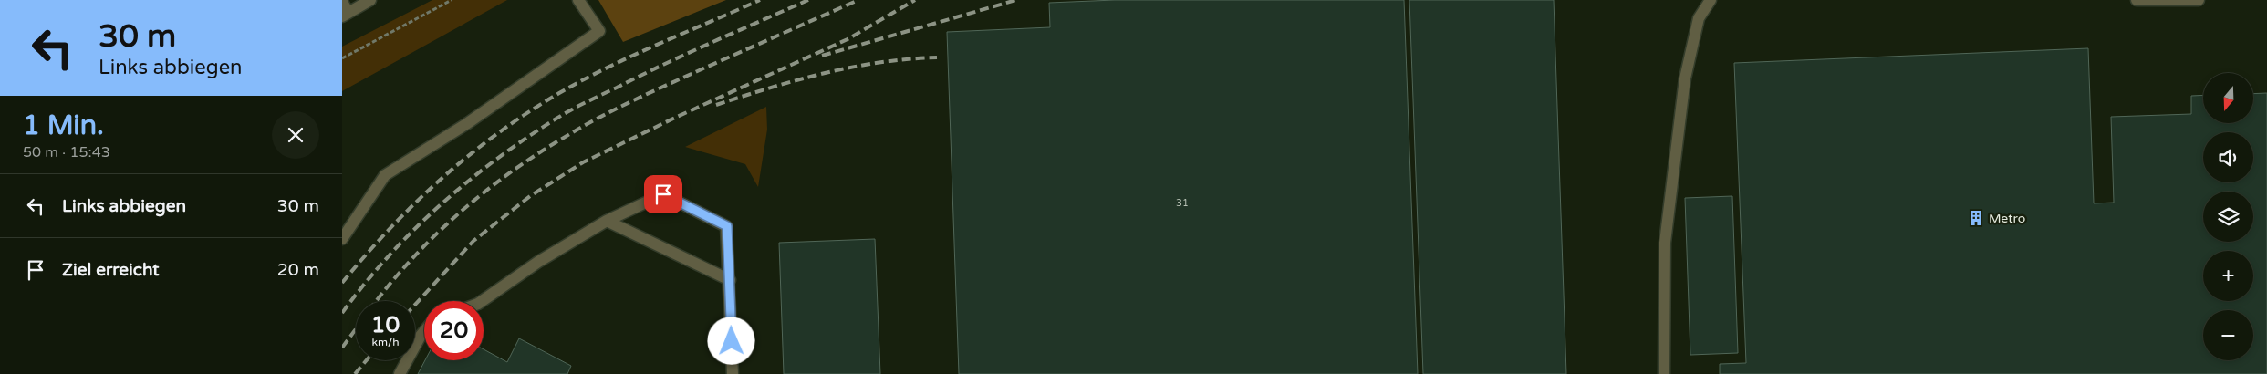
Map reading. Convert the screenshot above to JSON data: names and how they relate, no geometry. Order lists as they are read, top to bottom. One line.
{"places":{"building":["Metro"]},"house_numbers":["31"],"north":"bottom","page":{"turn":["30 m","Links abbiegen"],"map_buttons":["+","−"],"heading":["1 Min.","50 m · 15:43"],"list":[{"name":"Links abbiegen","value":"30 m"},{"name":"Ziel erreicht","value":"20 m"}],"speed":"10 km/h","limit":"20"}}
